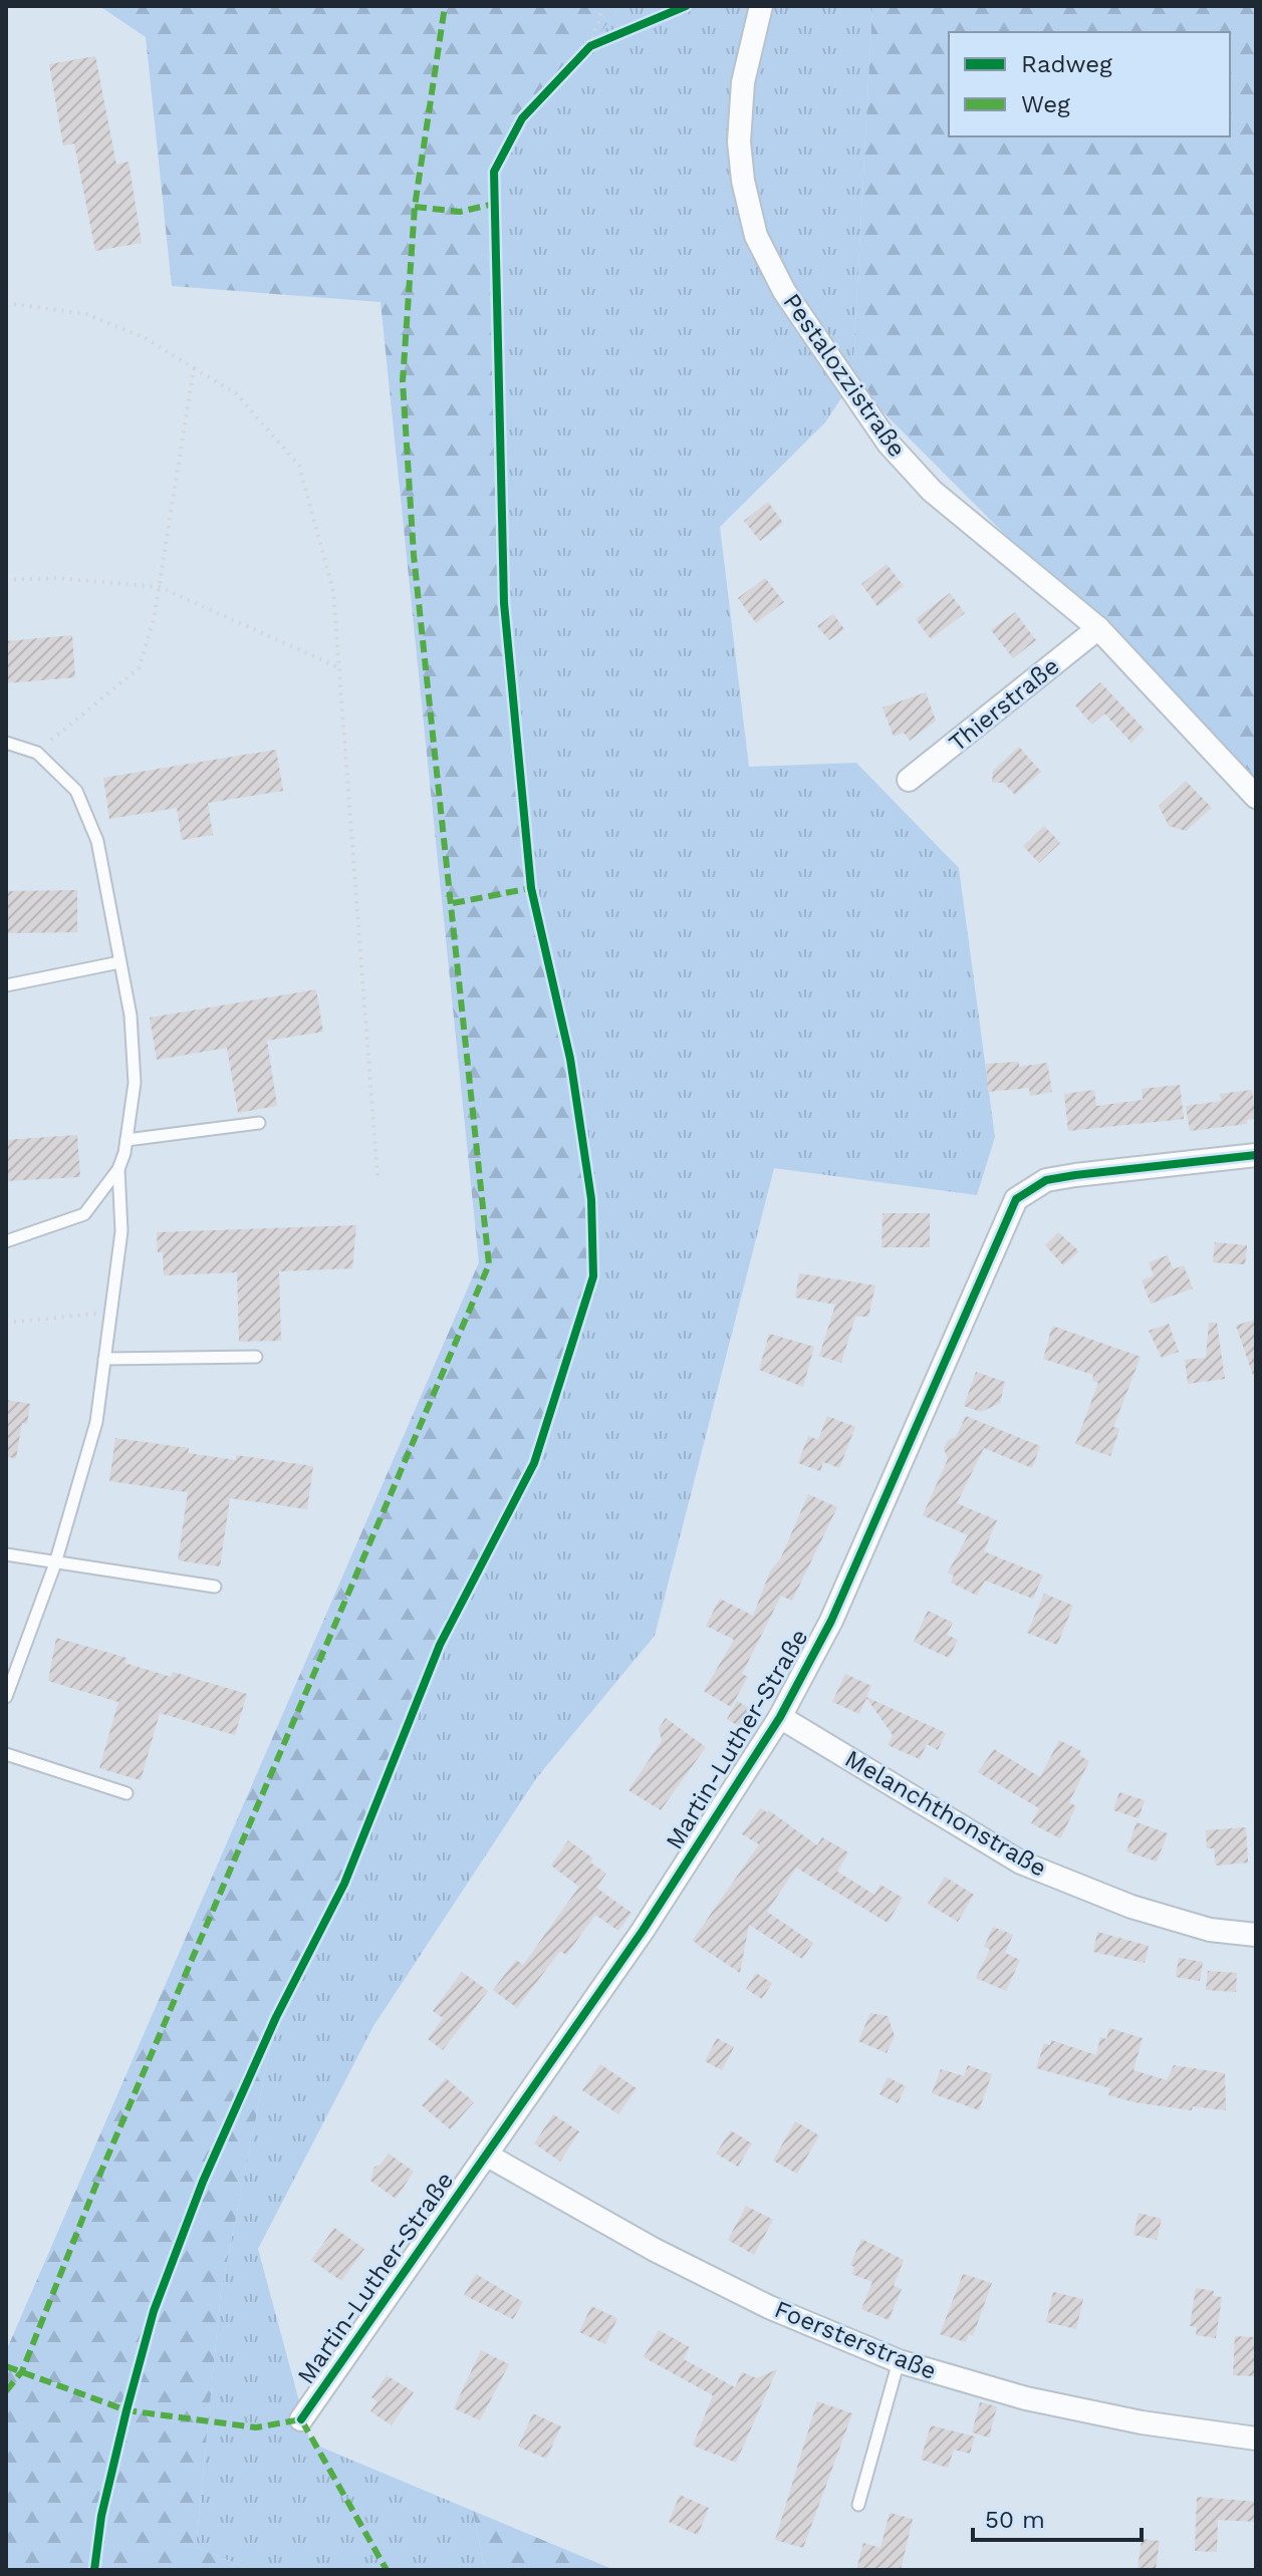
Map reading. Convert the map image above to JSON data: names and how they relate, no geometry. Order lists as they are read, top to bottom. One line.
{"streets":{"street":["Pestalozzistraße","Thierstraße","Martin-Luther-Straße","Melanchthonstraße","Foersterstraße"]},"crossings":[["Pestalozzistraße","Thierstraße"],["Martin-Luther-Straße","Melanchthonstraße"],["Martin-Luther-Straße","Foersterstraße"]],"legend":["Radweg","Weg"],"scale_bar":"50 m"}
